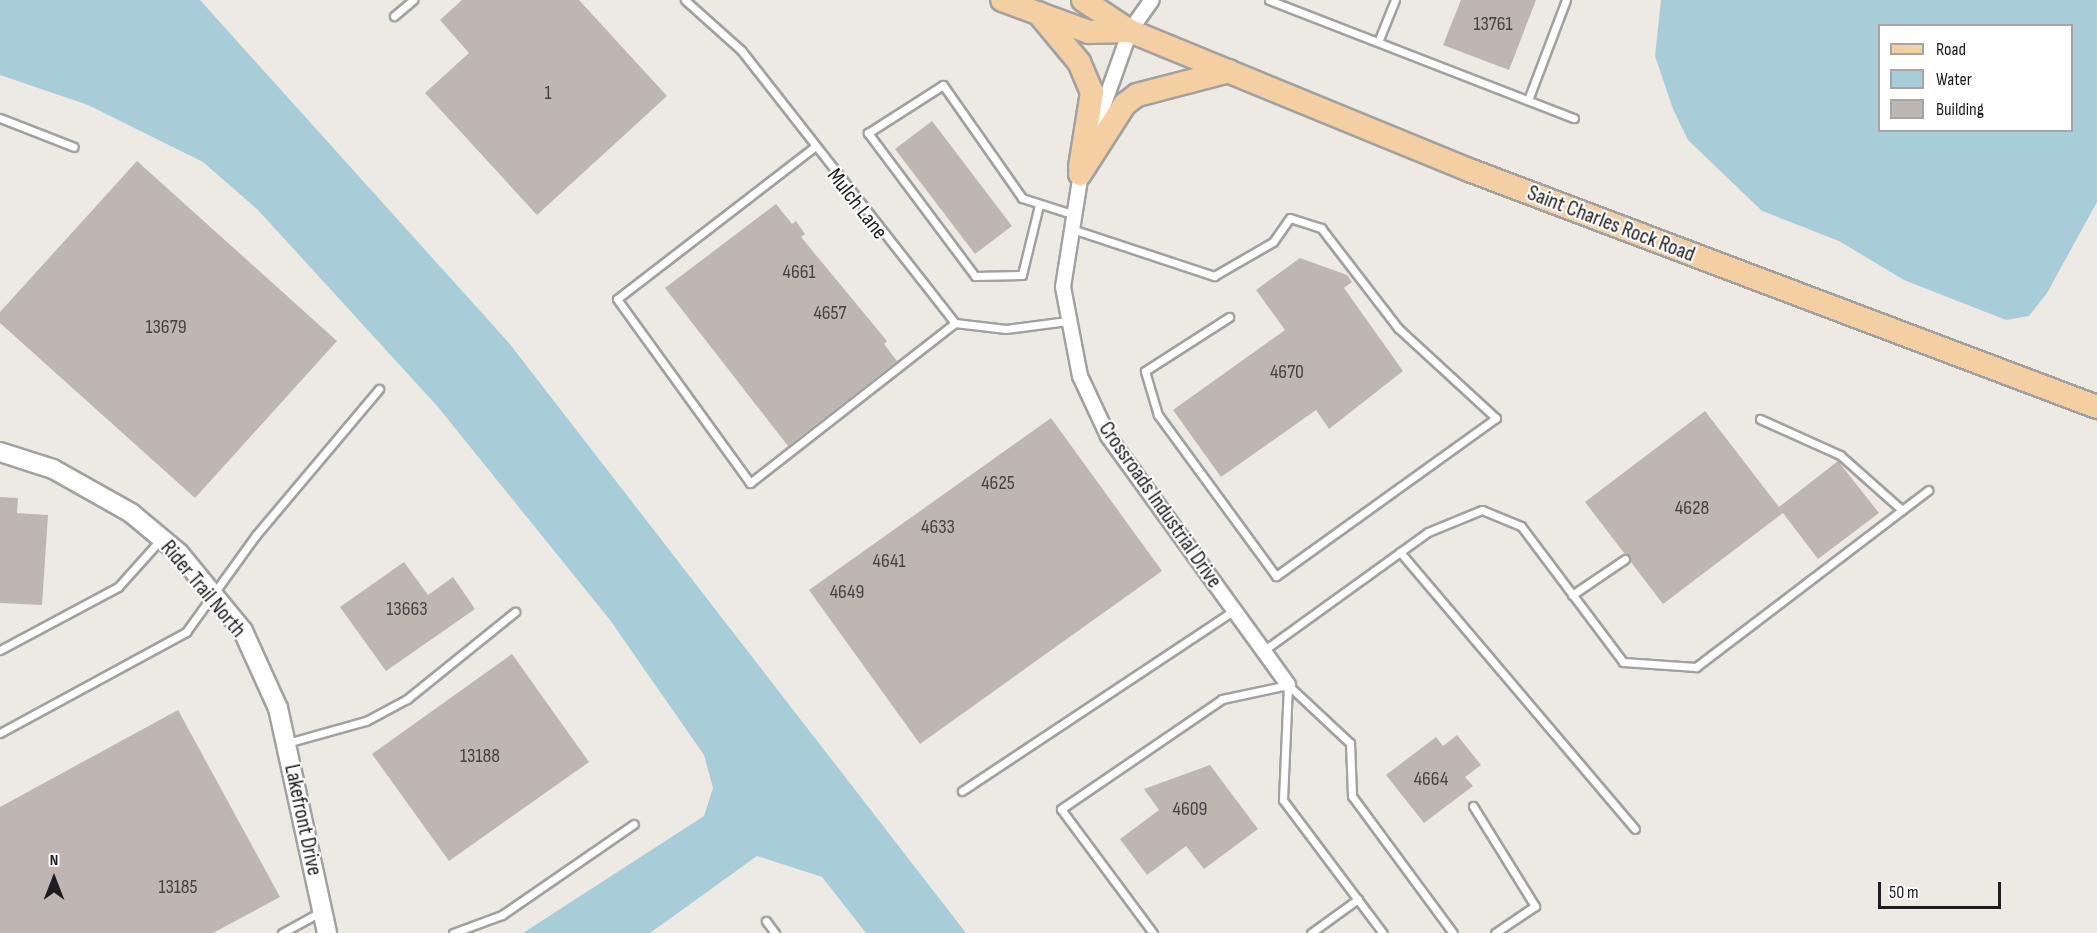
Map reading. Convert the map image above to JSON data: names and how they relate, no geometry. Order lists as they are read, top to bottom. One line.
{"streets":{"main road":["Saint Charles Rock Road"],"street":["Crossroads Industrial Drive","Rider Trail North","Lakefront Drive"],"lane":["Mulch Lane"]},"crossings":[["Saint Charles Rock Road","Crossroads Industrial Drive"],["Rider Trail North","Lakefront Drive"]],"house_numbers":["13761","1","4661","4657","13679","4670","4625","4628","4633","4641","4649","13663","13188","4664","4609","13185"],"legend":["Road","Water","Building"],"scale_bar":"50 m","north":"top"}
